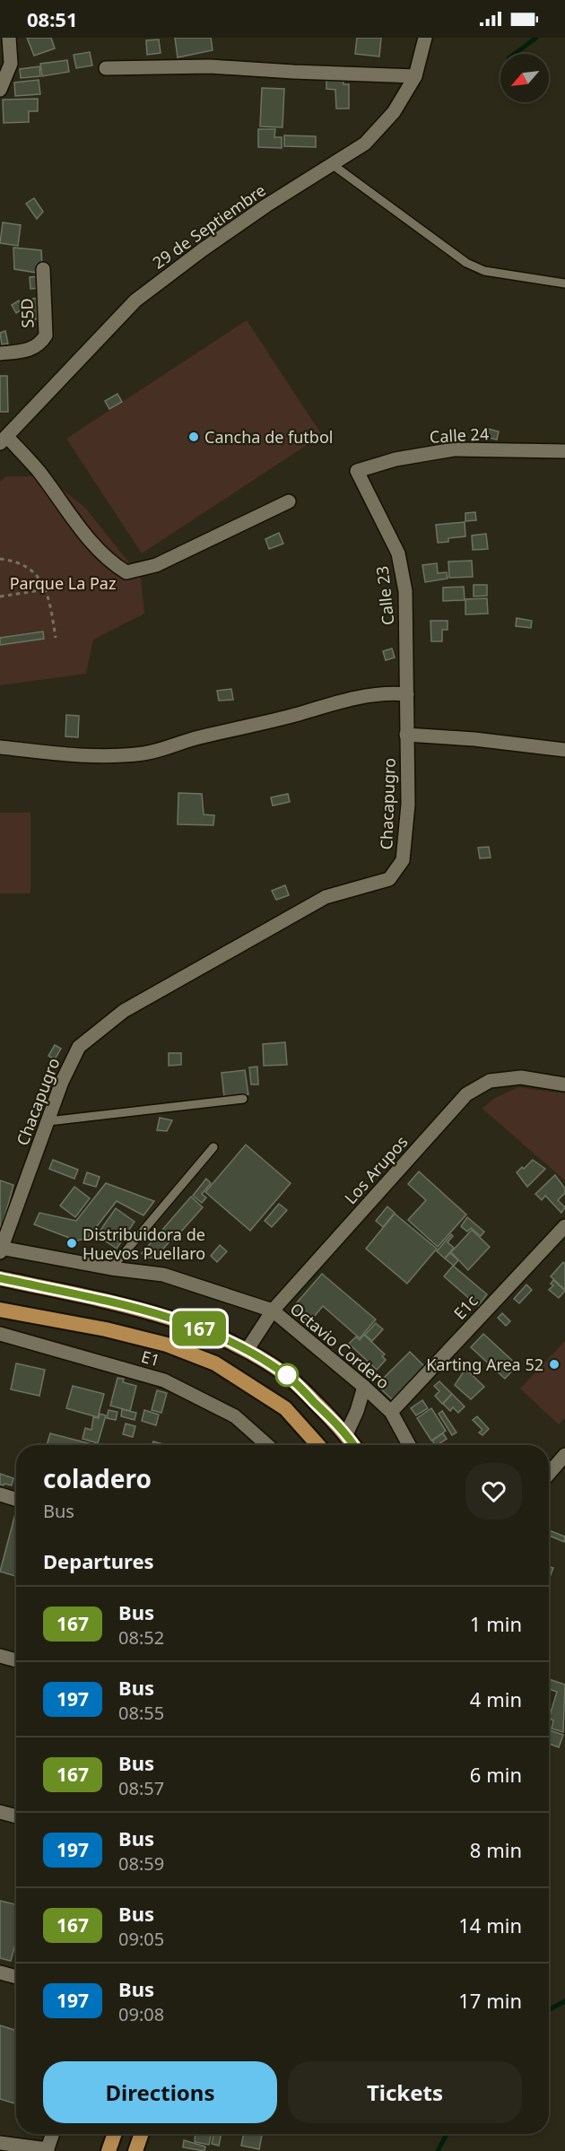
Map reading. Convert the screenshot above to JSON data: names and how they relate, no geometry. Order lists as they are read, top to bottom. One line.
{"streets":{"street":["29 de Septiembre","S5D","Calle 24","Calle 23","Chacapugro","Los Arupos","E1c","Octavio Cordero","E1"]},"crossings":[["Calle 24","Calle 23"],["Calle 23","Chacapugro"],["Chacapugro","Octavio Cordero"],["Los Arupos","Octavio Cordero"],["E1c","Octavio Cordero"]],"parks":["Parque La Paz"],"places":["Cancha de futbol","Distribuidora de Huevos Puellaro","Karting Area 52"],"lines":["bus line 167"],"north":"bottom left","page":{"status":"08:51","on_map":"167","heading":[["coladero","Bus"],"Departures"],"list":[{"mark":"167","name":"Bus","note":"08:52","value":"1 min"},{"mark":"197","name":"Bus","note":"08:55","value":"4 min"},{"mark":"167","name":"Bus","note":"08:57","value":"6 min"},{"mark":"197","name":"Bus","note":"08:59","value":"8 min"},{"mark":"167","name":"Bus","note":"09:05","value":"14 min"},{"mark":"197","name":"Bus","note":"09:08","value":"17 min"}],"buttons":["Directions","Tickets"]}}
